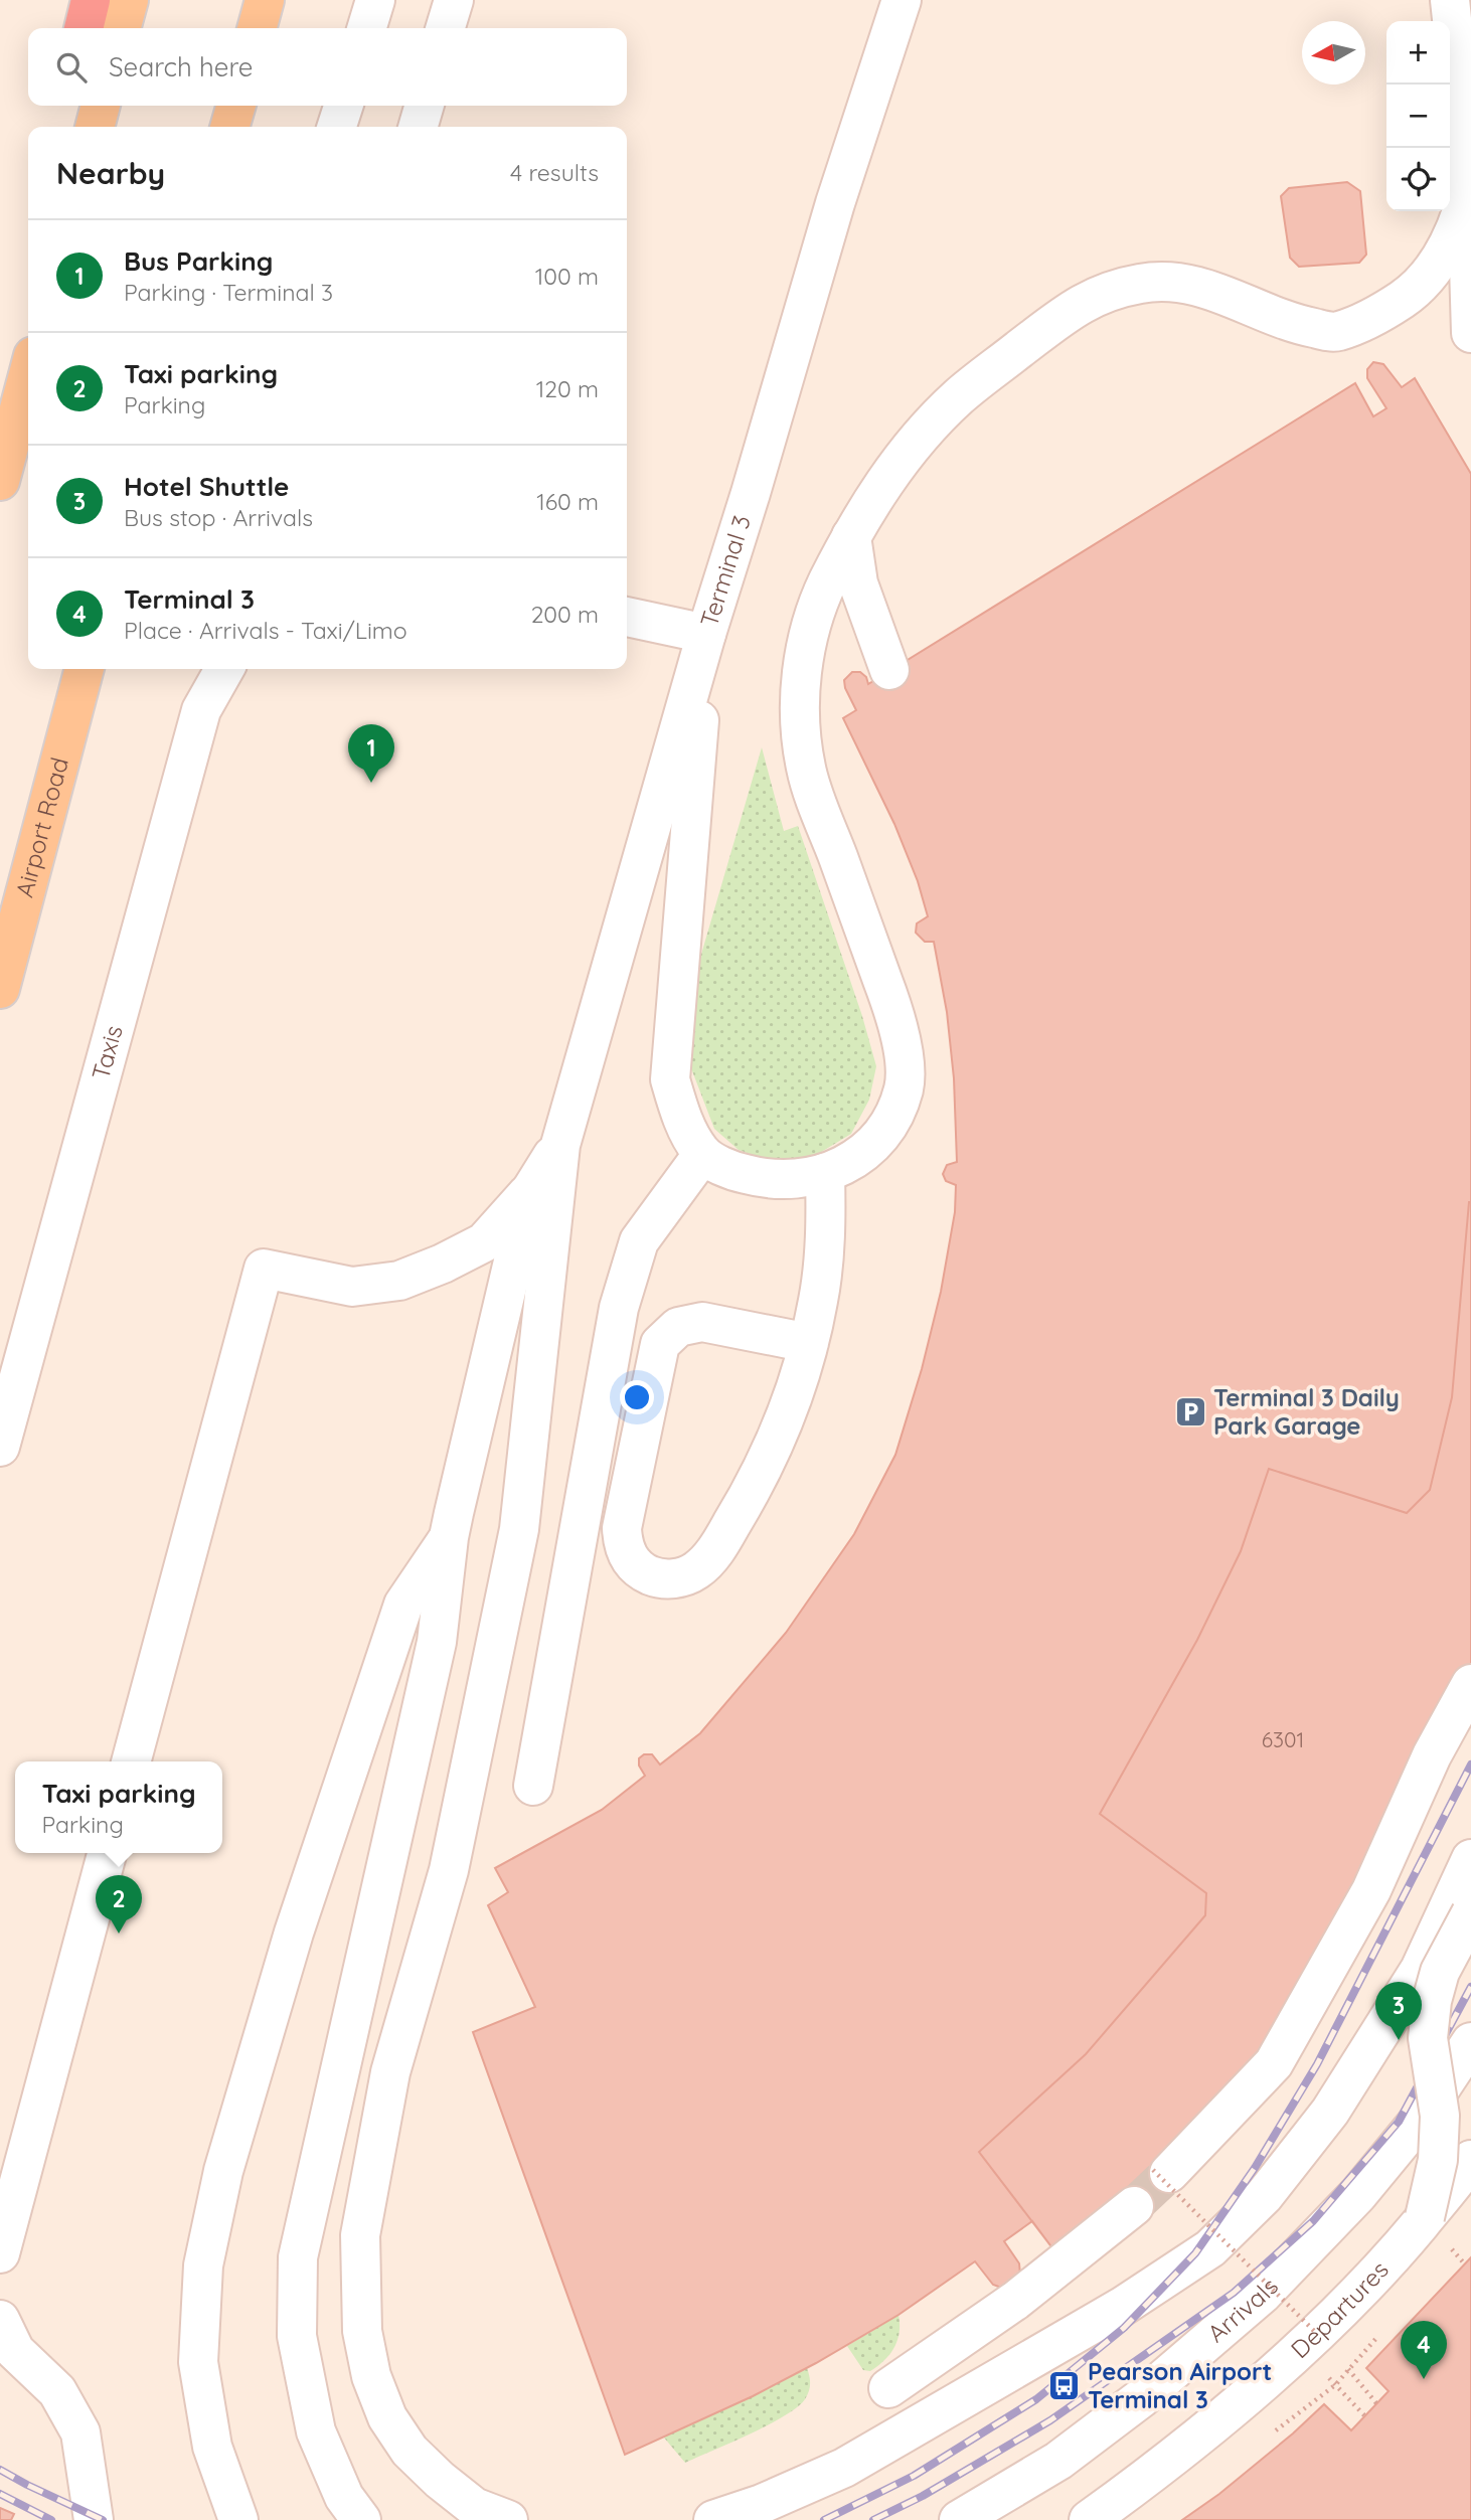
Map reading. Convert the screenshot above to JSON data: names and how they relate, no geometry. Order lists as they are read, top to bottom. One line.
{"streets":{"main road":["Airport Road"],"street":["Terminal 3","Taxis","Arrivals","Departures"]},"places":{"parking":["Terminal 3 Daily Park Garage"],"bus stop":["Pearson Airport Terminal 3"]},"house_numbers":["6301"],"north":"left","page":{"map_buttons":["+","−"],"search":"Search here","heading":["Nearby","4 results"],"list":[{"mark":"1","name":"Bus Parking","note":"Parking · Terminal 3","value":"100 m"},{"mark":"2","name":"Taxi parking","note":"Parking","value":"120 m"},{"mark":"3","name":"Hotel Shuttle","note":"Bus stop · Arrivals","value":"160 m"},{"mark":"4","name":"Terminal 3","note":"Place · Arrivals - Taxi/Limo","value":"200 m"}],"pins":["1","2","3","4"],"popup":["Taxi parking","Parking"]}}
